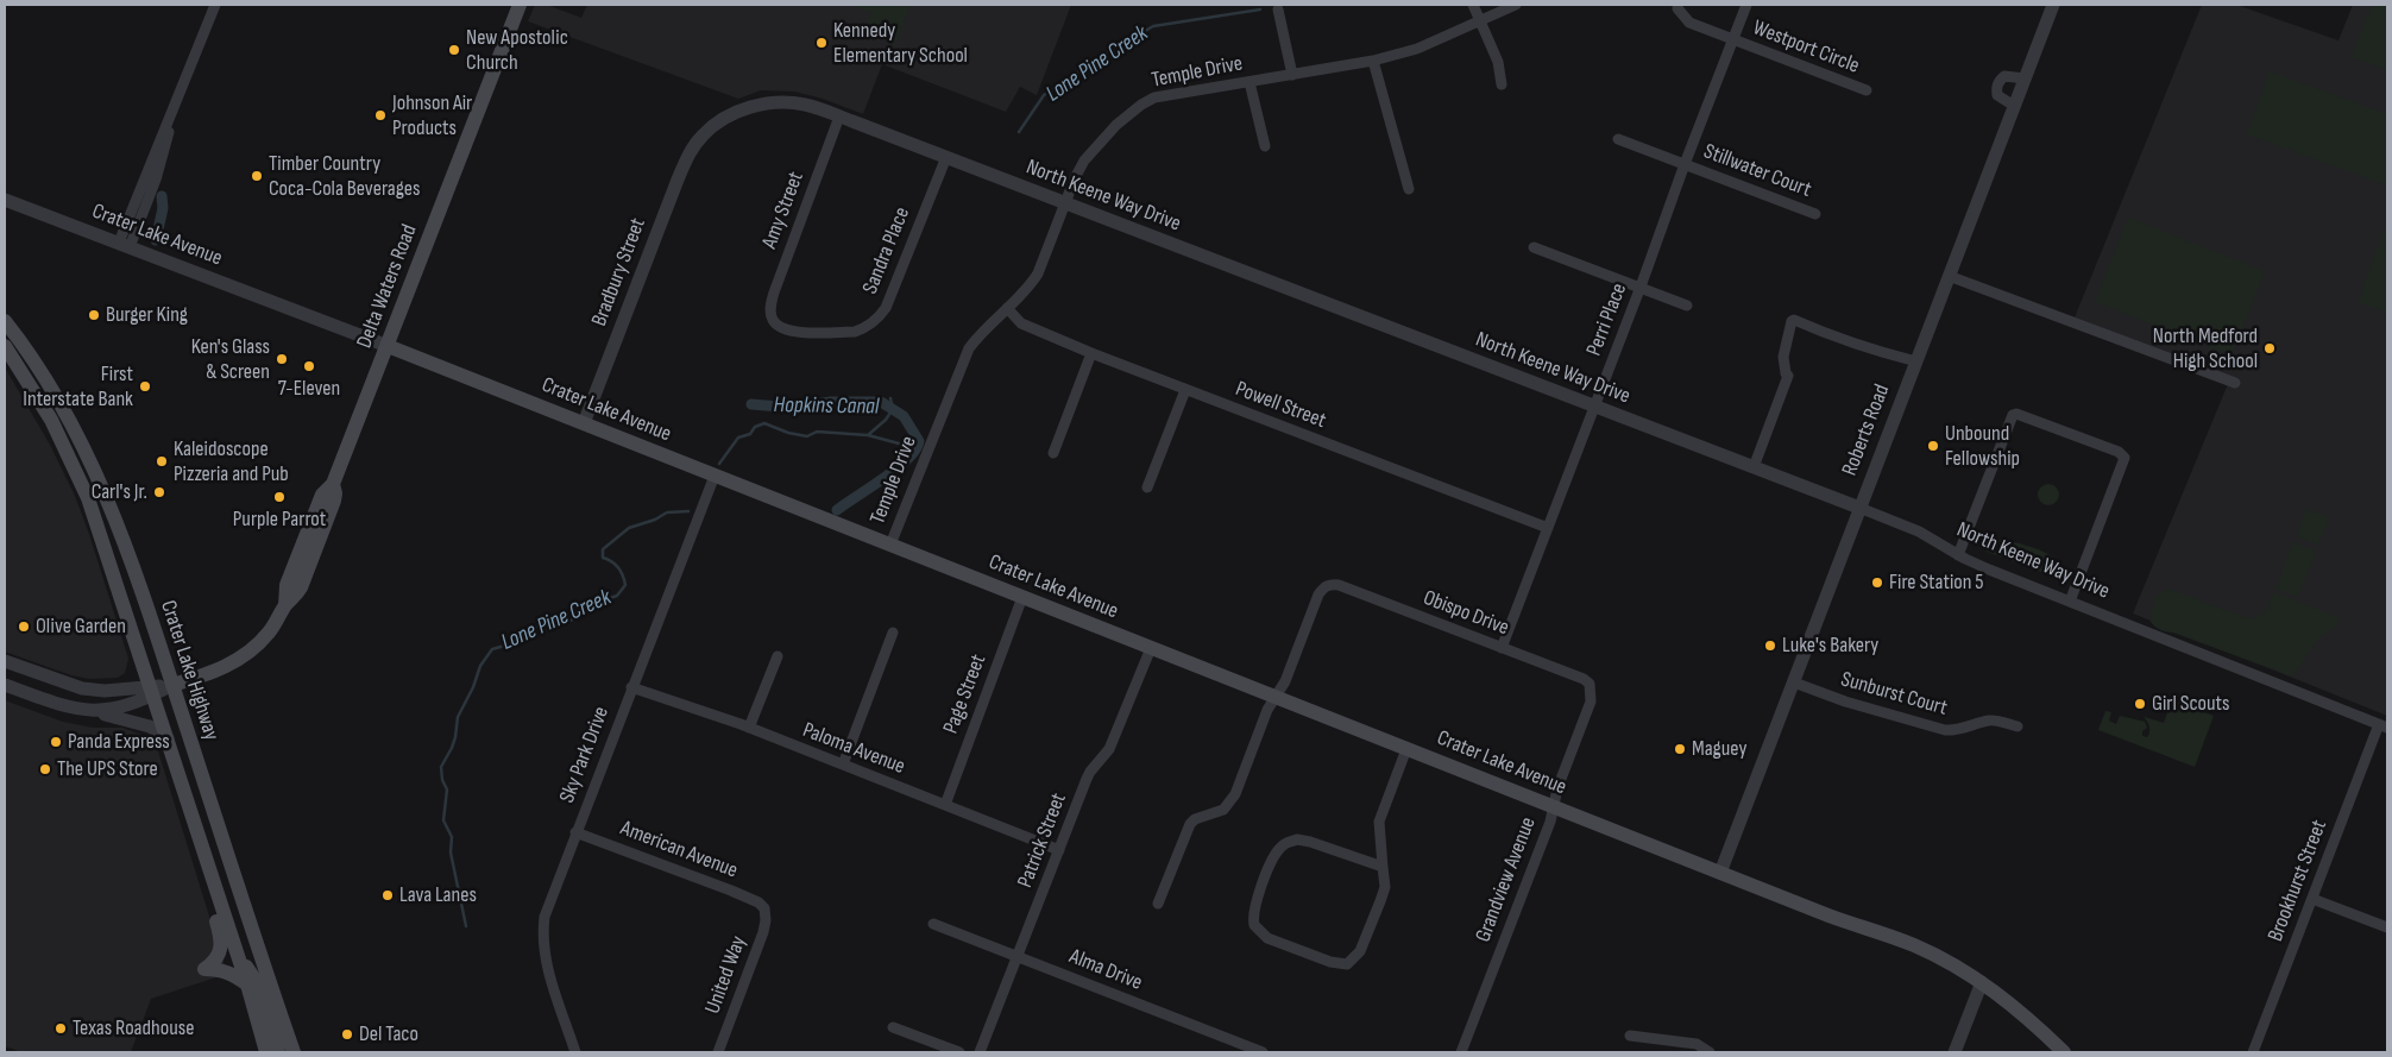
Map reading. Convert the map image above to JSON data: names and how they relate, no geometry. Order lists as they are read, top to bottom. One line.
{"streets":{"main road":["Crater Lake Avenue","Delta Waters Road","Crater Lake Highway"],"street":["Westport Circle","Temple Drive","Stillwater Court","North Keene Way Drive","Amy Street","Sandra Place","Bradbury Street","Perri Place","Powell Street","Roberts Road","Obispo Drive","Page Street","Sunburst Court","Paloma Avenue","Sky Park Drive","Patrick Street","American Avenue","Grandview Avenue","Brookhurst Street","Alma Drive","United Way"]},"crossings":[["Westport Circle","Perri Place"],["Temple Drive","North Keene Way Drive"],["Temple Drive","Crater Lake Avenue"],["Temple Drive","Powell Street"],["Stillwater Court","Perri Place"],["North Keene Way Drive","Amy Street"],["North Keene Way Drive","Sandra Place"],["North Keene Way Drive","Bradbury Street"],["North Keene Way Drive","Perri Place"],["North Keene Way Drive","Roberts Road"],["North Keene Way Drive","Brookhurst Street"],["Amy Street","Sandra Place"],["Crater Lake Avenue","Bradbury Street"],["Crater Lake Avenue","Delta Waters Road"],["Crater Lake Avenue","Roberts Road"],["Crater Lake Avenue","Obispo Drive"],["Crater Lake Avenue","Page Street"],["Crater Lake Avenue","Sky Park Drive"],["Crater Lake Avenue","Patrick Street"],["Crater Lake Avenue","Grandview Avenue"],["Delta Waters Road","Crater Lake Highway"],["Perri Place","Powell Street"],["Perri Place","Obispo Drive"],["Roberts Road","Sunburst Court"],["Obispo Drive","Grandview Avenue"],["Page Street","Paloma Avenue"],["Paloma Avenue","Sky Park Drive"],["Paloma Avenue","Patrick Street"],["Sky Park Drive","American Avenue"],["Patrick Street","Alma Drive"],["American Avenue","United Way"]],"water":["Lone Pine Creek","Hopkins Canal"],"places":["Kennedy Elementary School","New Apostolic Church","Johnson Air Products","Timber Country Coca-Cola Beverages","Burger King","North Medford High School","Ken's Glass & Screen","7-Eleven","First Interstate Bank","Unbound Fellowship","Kaleidoscope Pizzeria and Pub","Carl's Jr.","Purple Parrot","Fire Station 5","Olive Garden","Luke's Bakery","Girl Scouts","Panda Express","Maguey","The UPS Store","Lava Lanes","Texas Roadhouse","Del Taco"]}
